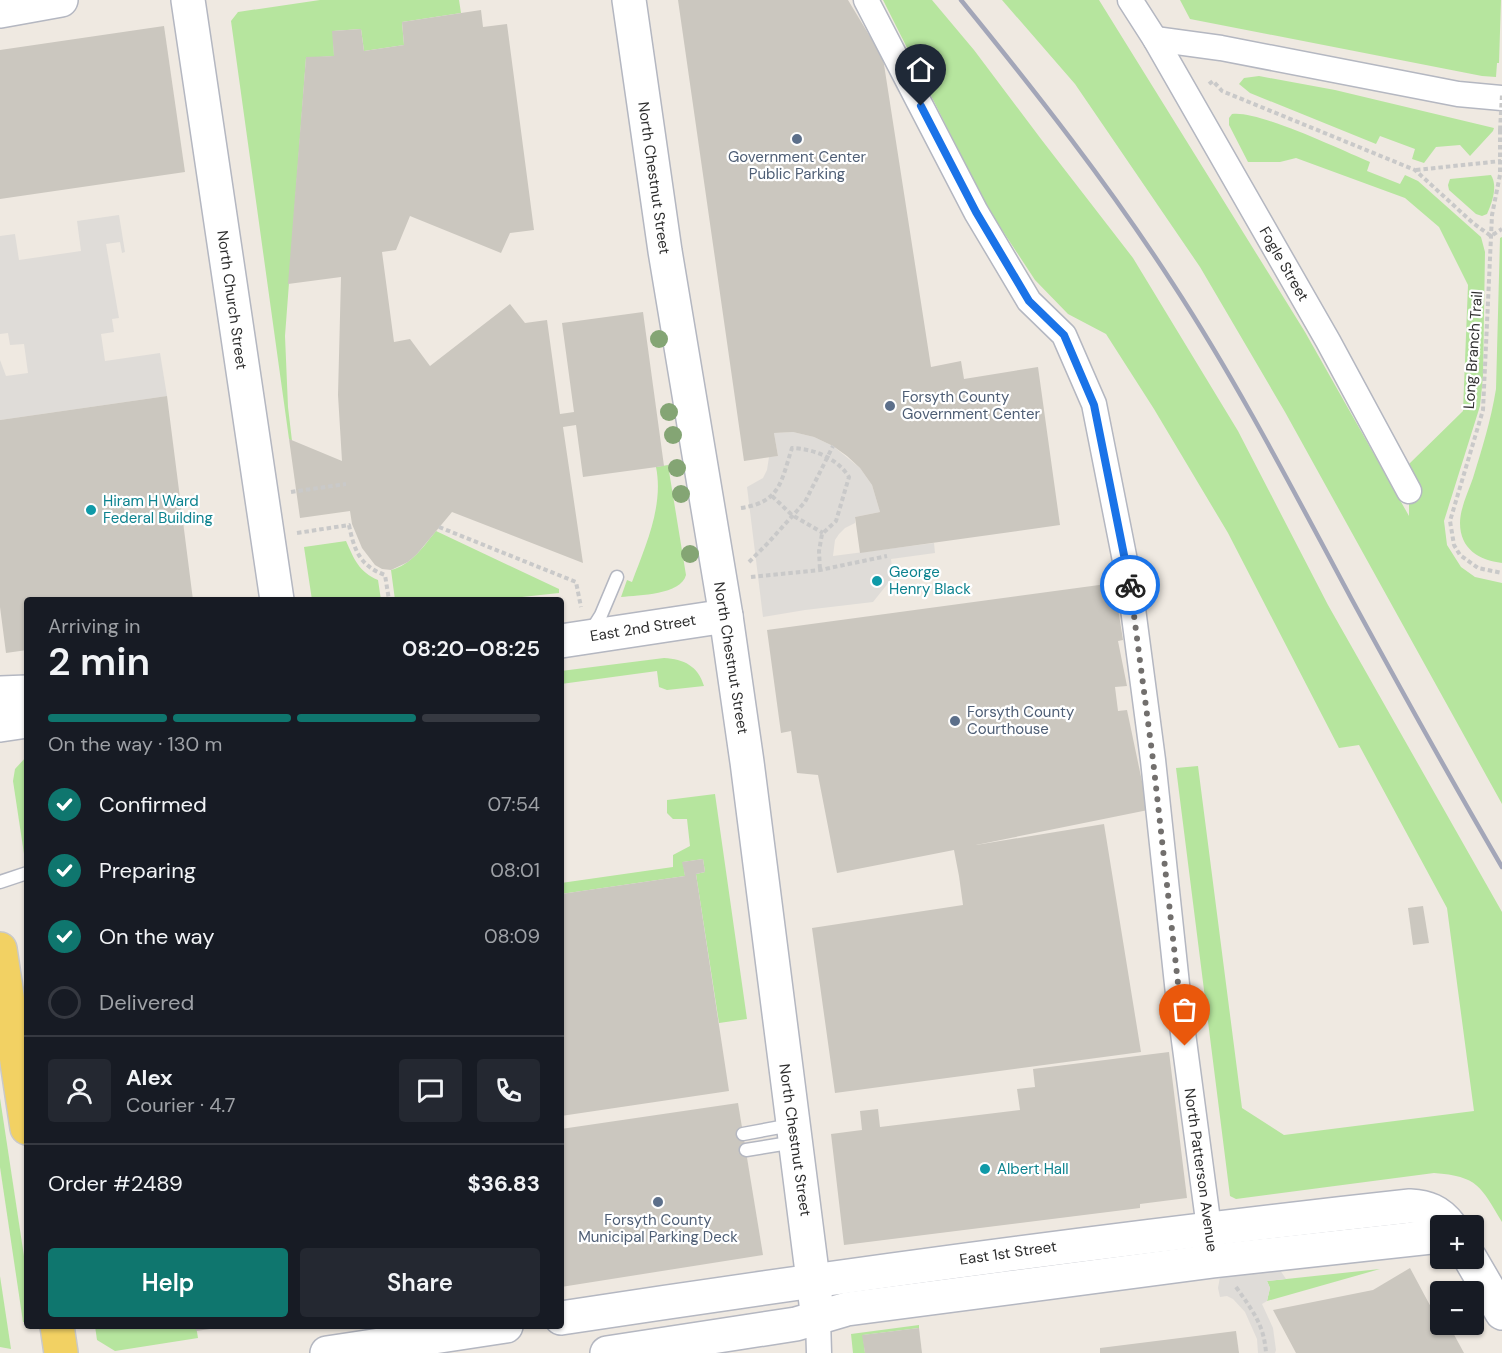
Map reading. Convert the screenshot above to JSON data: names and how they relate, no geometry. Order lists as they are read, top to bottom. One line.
{"streets":{"street":["North Chestnut Street","Fogle Street","North Church Street","East 2nd Street","North Patterson Avenue","East 1st Street"],"path":["Long Branch Trail"]},"crossings":[["North Chestnut Street","East 2nd Street"],["North Chestnut Street","East 1st Street"],["North Patterson Avenue","East 1st Street"]],"places":["Government Center Public Parking","Forsyth County Government Center","Hiram H Ward Federal Building","George Henry Black","Forsyth County Courthouse","Albert Hall","Forsyth County Municipal Parking Deck"],"page":{"heading":["2 min","Arriving in","08:20–08:25"],"panel":["Alex","Courier · 4.7","Order #2489","$36.83"],"bar":"On the way · 130 m","list":[["Confirmed","07:54"],["Preparing","08:01"],["On the way","08:09"],"Delivered"],"map_buttons":["+","−"],"buttons":["Help","Share"]}}
